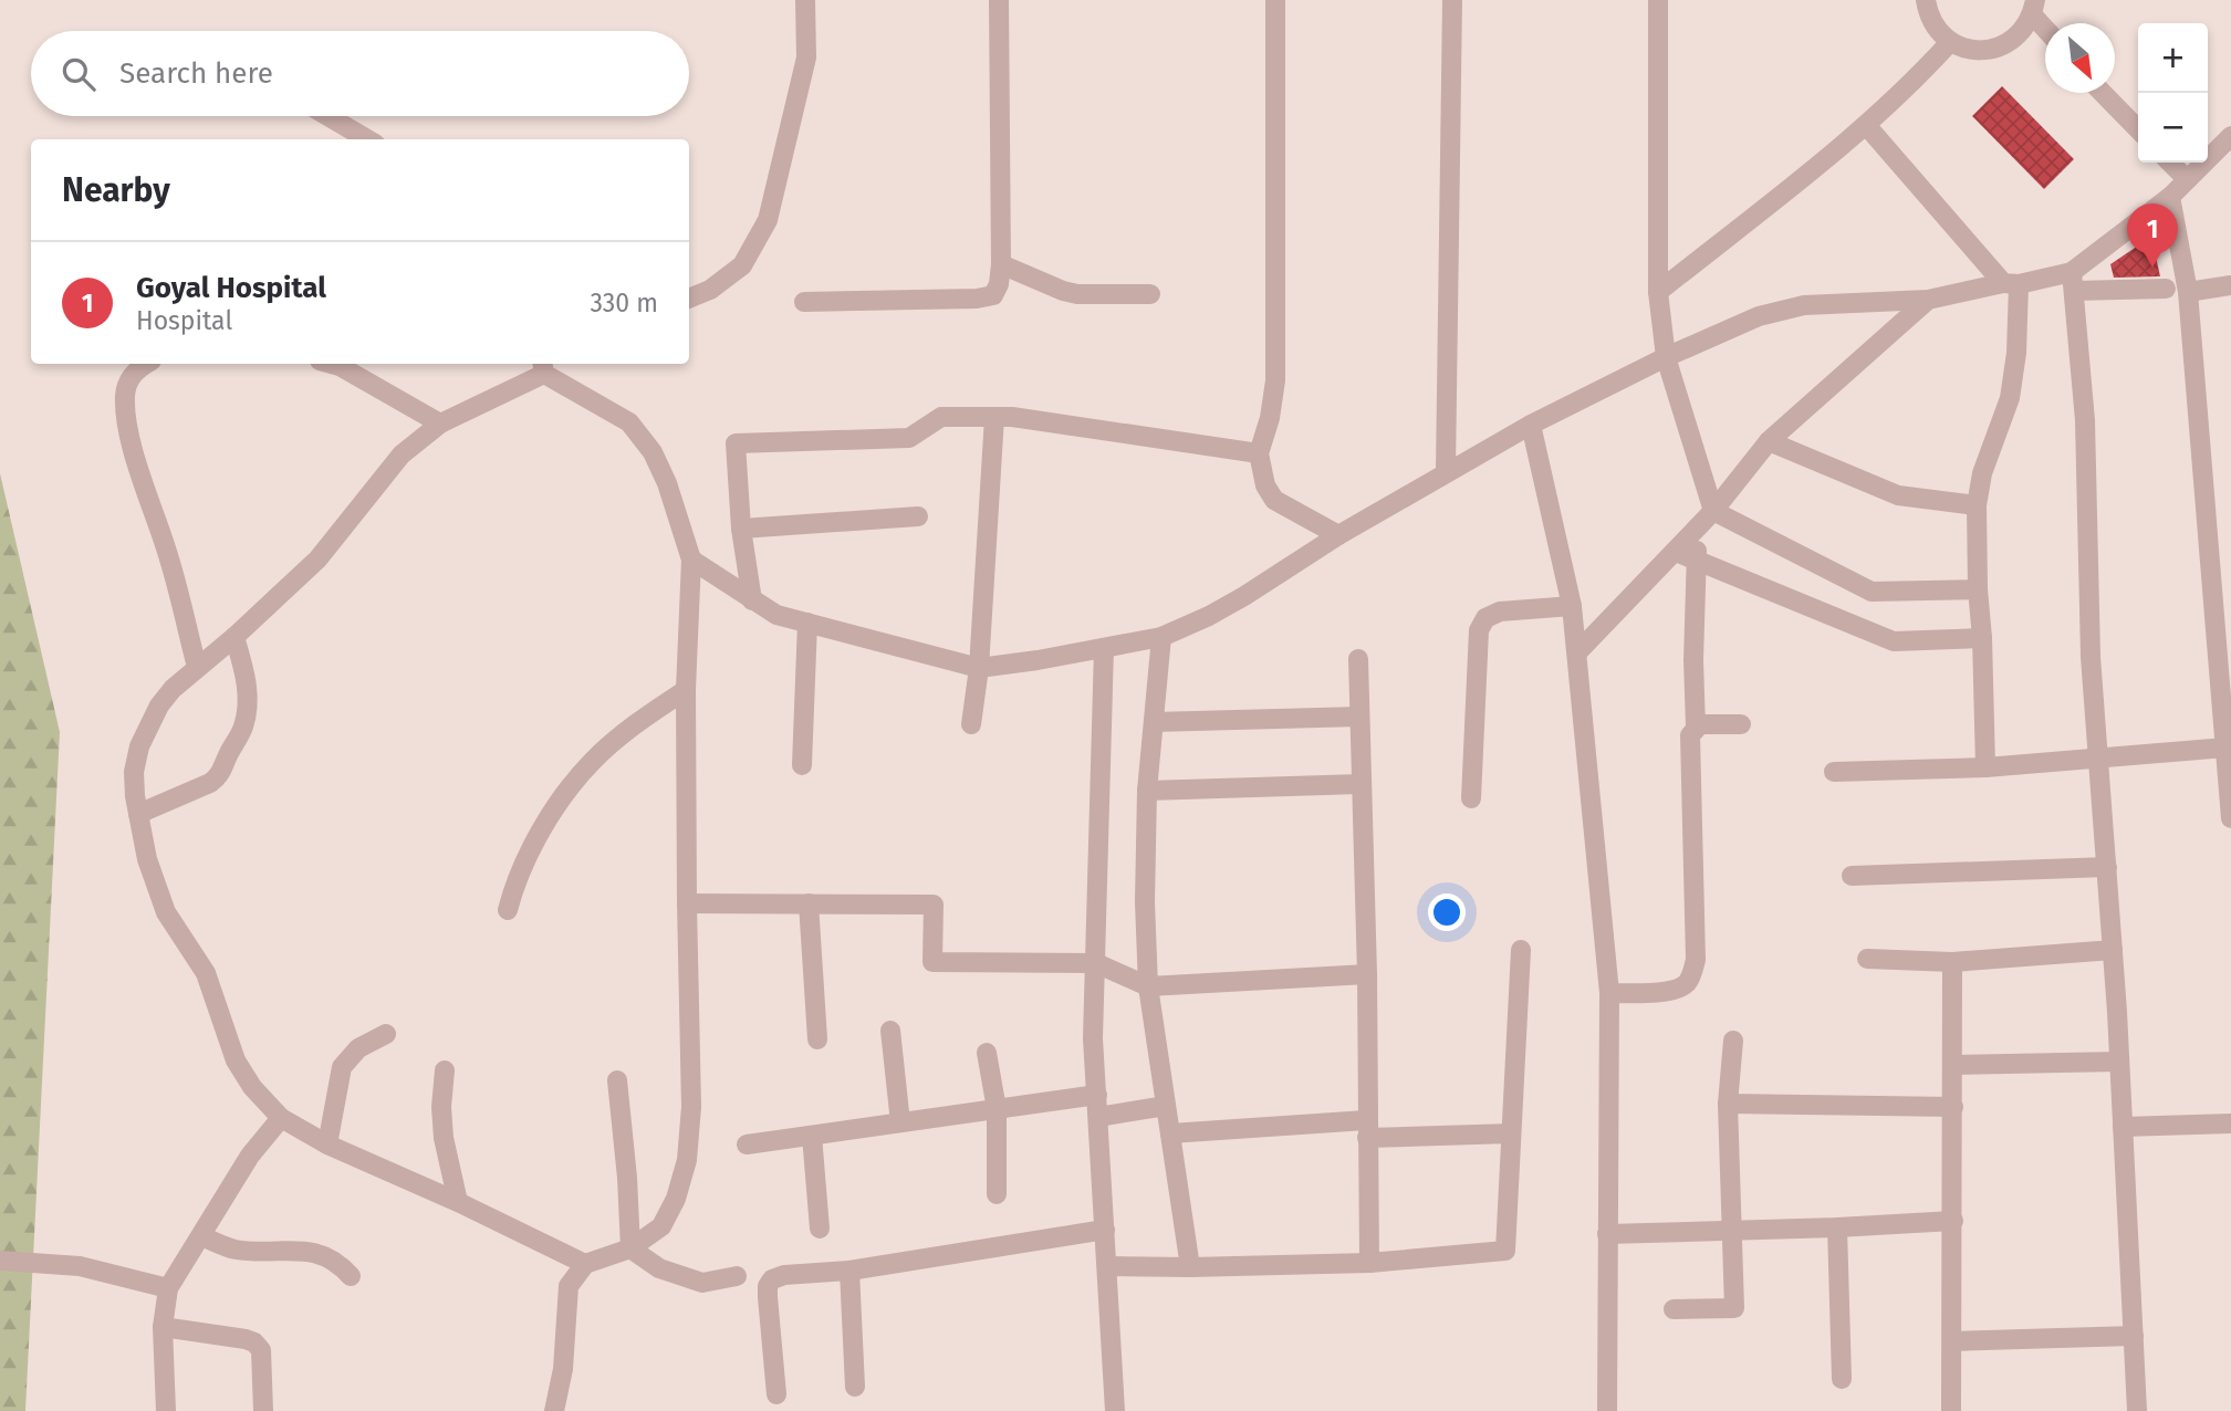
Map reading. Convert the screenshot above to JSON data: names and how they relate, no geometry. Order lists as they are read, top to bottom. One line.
{"north":"bottom right","page":{"map_buttons":["+","−"],"search":"Search here","heading":"Nearby","pins":"1","list":[{"mark":"1","name":"Goyal Hospital","note":"Hospital","value":"330 m"}]}}
